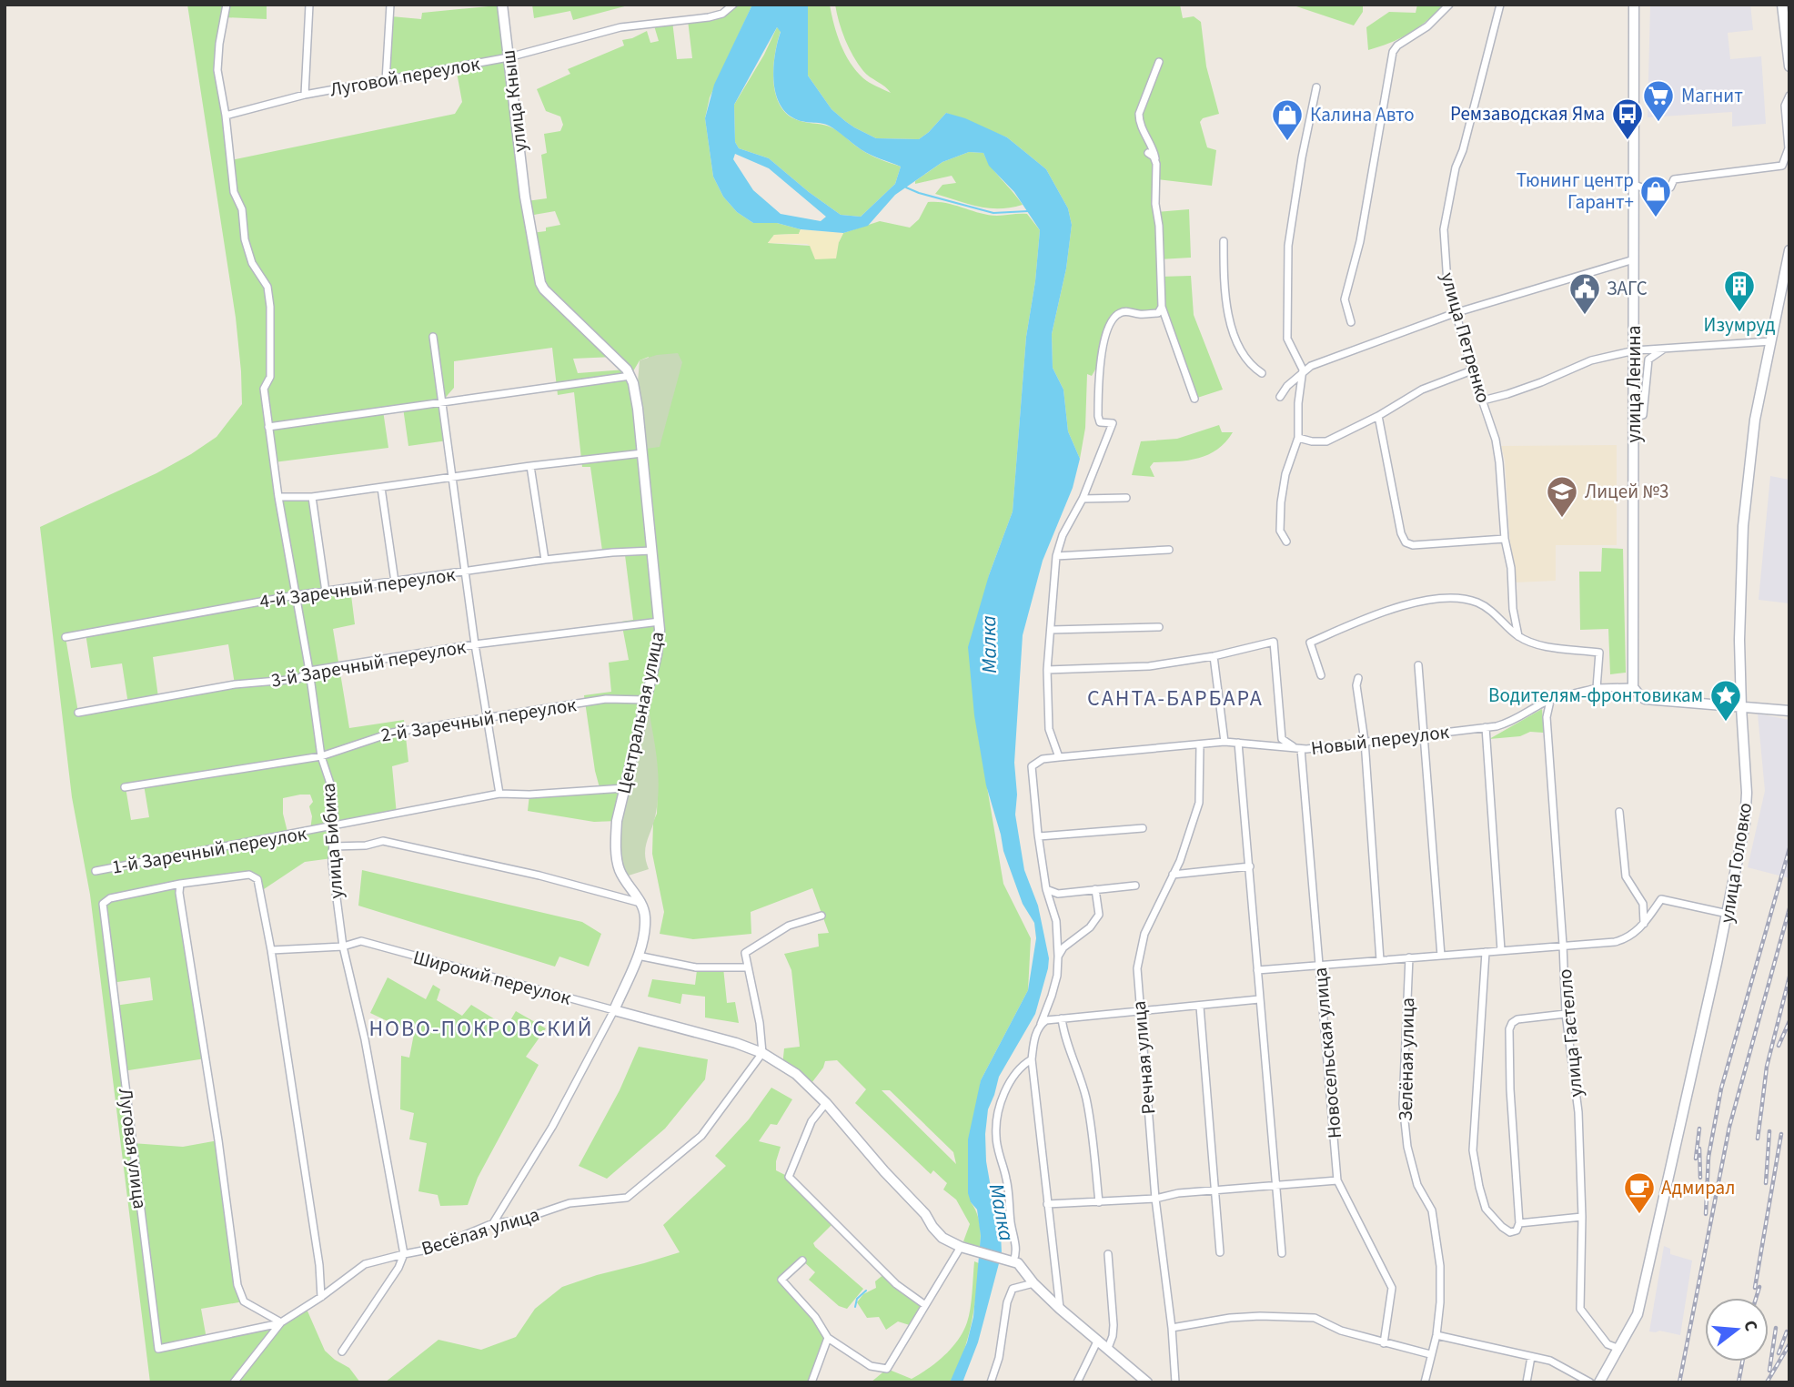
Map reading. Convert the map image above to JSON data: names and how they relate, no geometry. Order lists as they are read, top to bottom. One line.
{"streets":{"street":["Луговой переулок","улица Кныш","улица Петренко","улица Ленина","4-й Заречный переулок","3-й Заречный переулок","Центральная улица","2-й Заречный переулок","Новый переулок","улица Бибика","1-й Заречный переулок","улица Головко","Широкий переулок","улица Гастелло","Новосельская улица","Речная улица","Зелёная улица","Луговая улица","Весёлая улица"]},"crossings":[["Луговой переулок","улица Кныш"],["Луговой переулок","улица Бибика"],["улица Кныш","Центральная улица"],["улица Ленина","Новый переулок"],["4-й Заречный переулок","Центральная улица"],["4-й Заречный переулок","улица Бибика"],["3-й Заречный переулок","Центральная улица"],["3-й Заречный переулок","улица Бибика"],["Центральная улица","2-й Заречный переулок"],["Центральная улица","1-й Заречный переулок"],["Центральная улица","Широкий переулок"],["Центральная улица","Весёлая улица"],["2-й Заречный переулок","улица Бибика"],["Новый переулок","улица Гастелло"],["Новый переулок","Новосельская улица"],["Новый переулок","Речная улица"],["улица Бибика","1-й Заречный переулок"],["улица Бибика","Широкий переулок"],["улица Бибика","Весёлая улица"],["улица Головко","улица Гастелло"],["Широкий переулок","Весёлая улица"],["Луговая улица","Весёлая улица"]],"districts":["САНТА-БАРБАРА","НОВО-ПОКРОВСКИЙ"],"water":["Малка"],"places":{"supermarket":["Магнит"],"bus stop":["Ремзаводская Яма"],"shop":["Калина Авто","Тюнинг центр Гарант+"],"building":["Изумруд"],"public building":["ЗАГС"],"school or university":["Лицей №3"],"place":["Водителям-фронтовикам"],"cafe":["Адмирал"]},"north":"right"}
